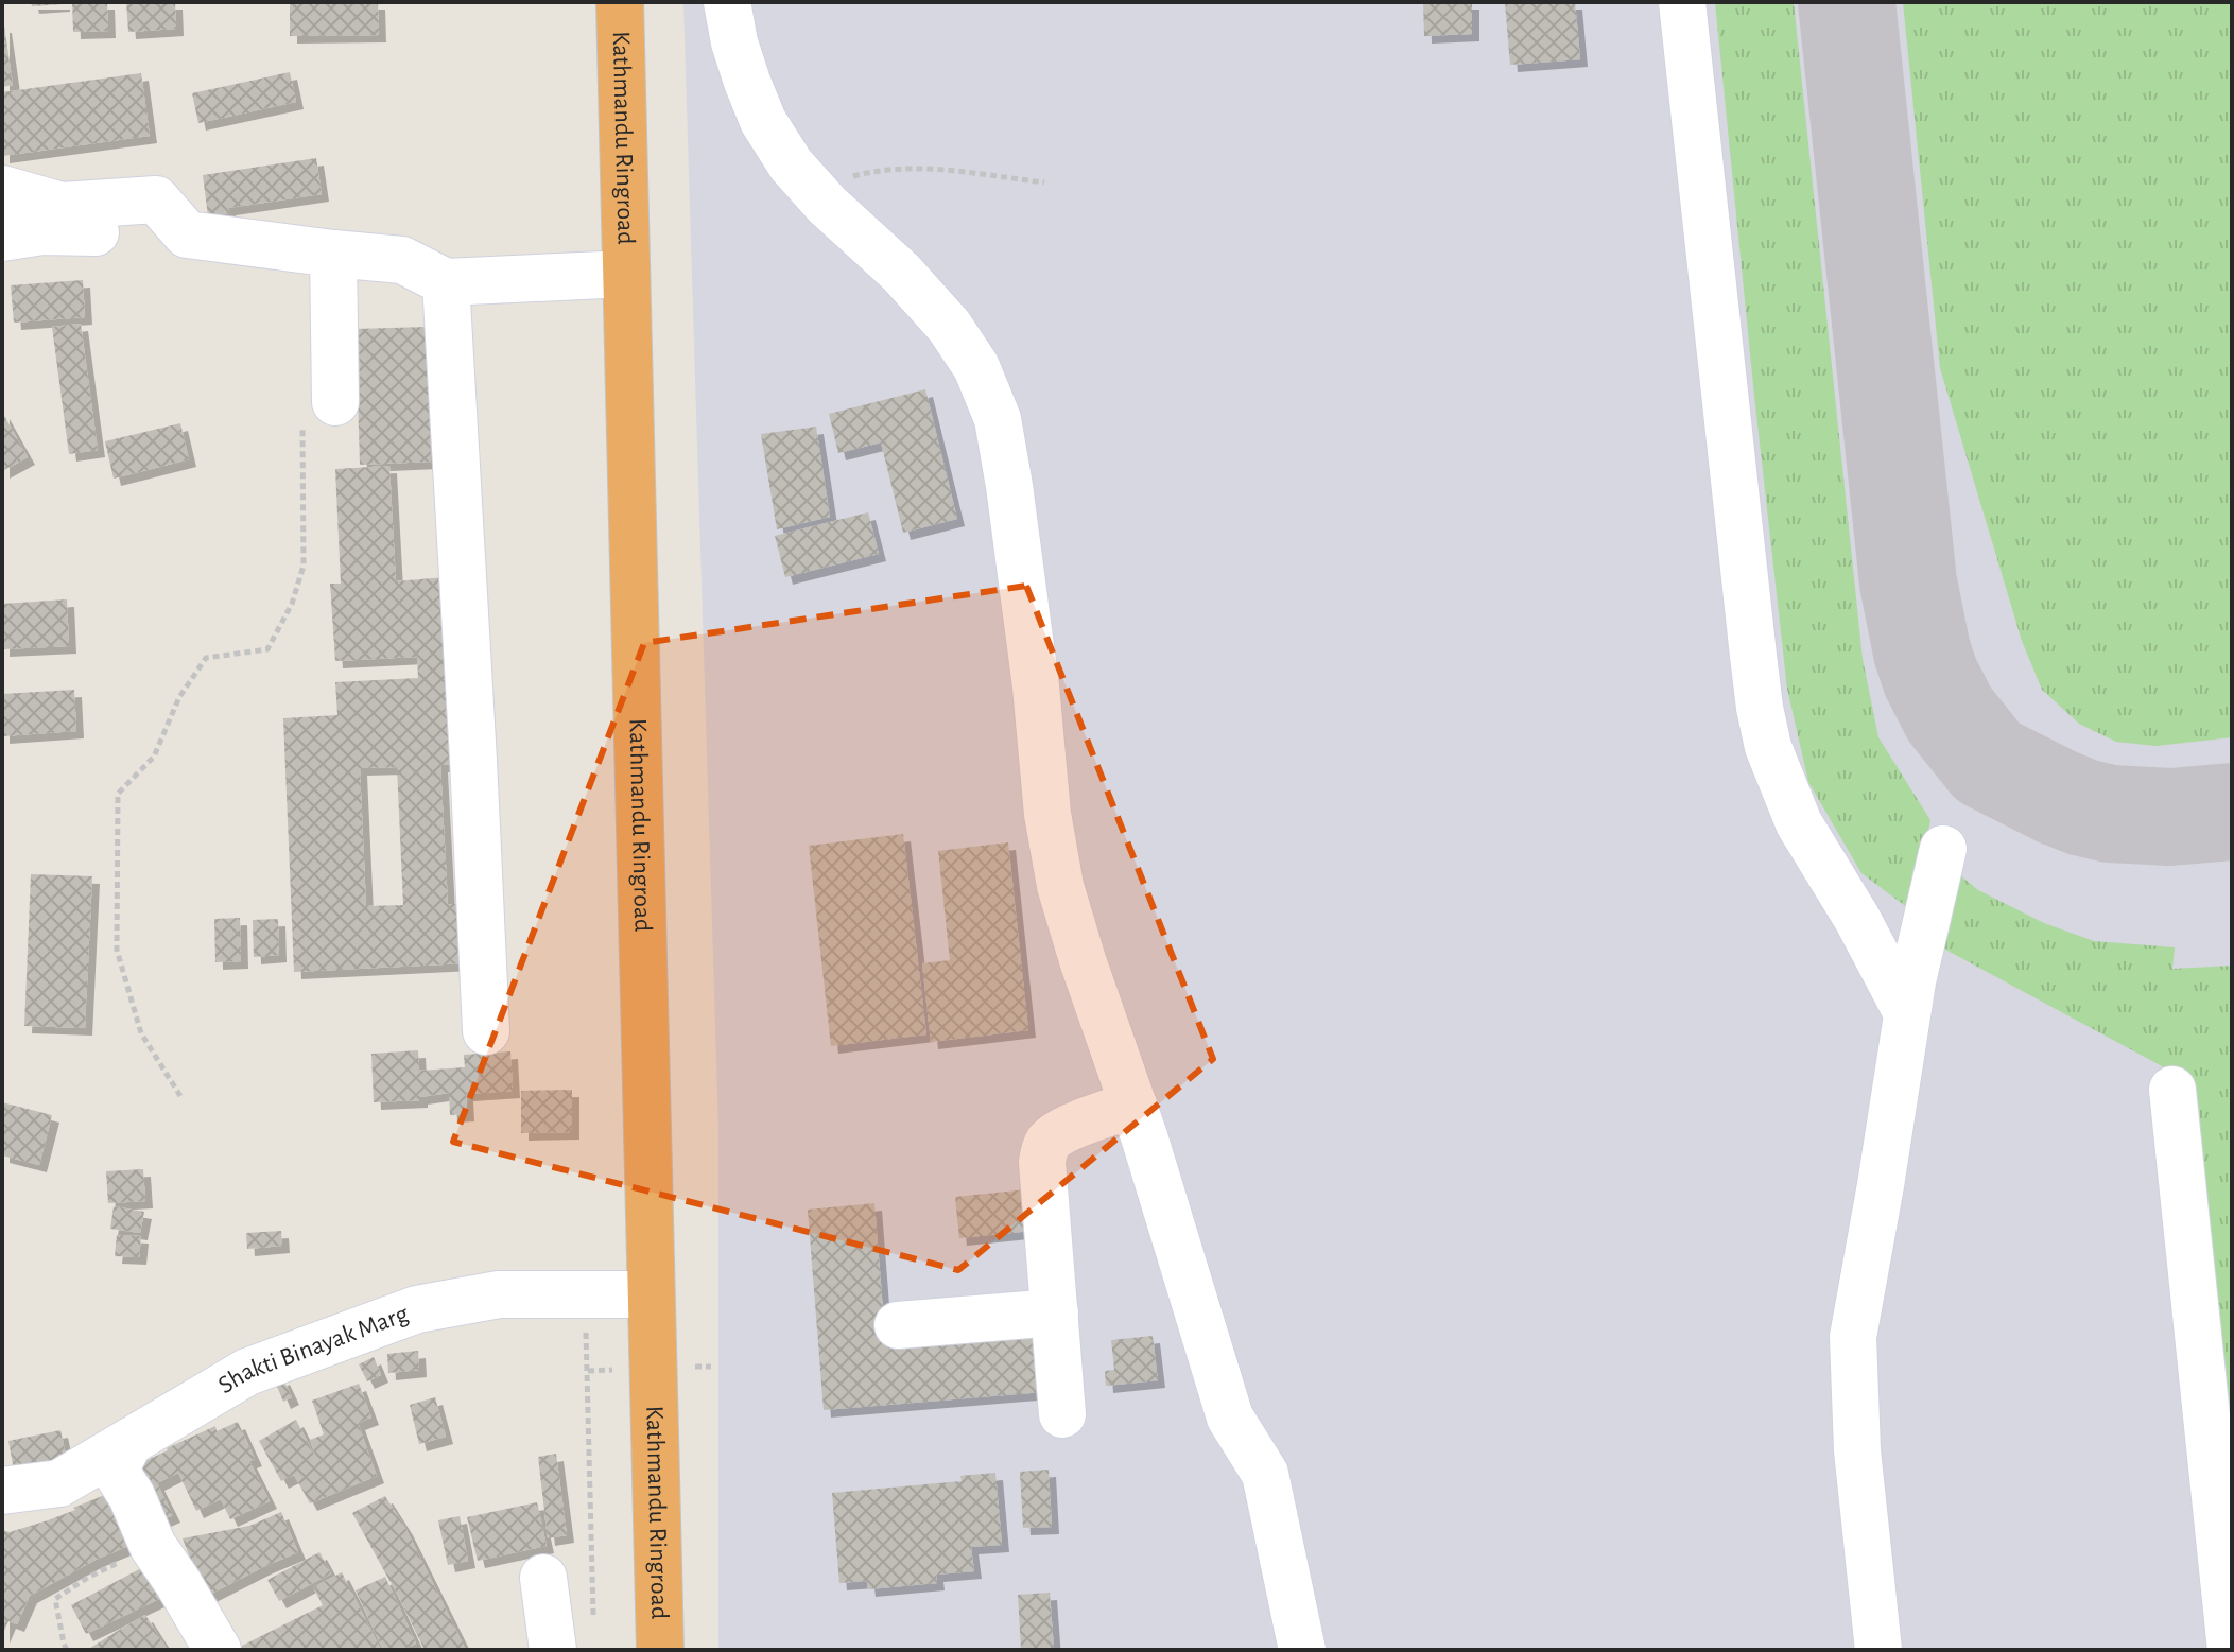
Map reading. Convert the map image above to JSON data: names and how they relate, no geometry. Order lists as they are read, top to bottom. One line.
{"streets":{"highway":["Kathmandu Ringroad"],"street":["Shakti Binayak Marg"]},"crossings":[["Kathmandu Ringroad","Shakti Binayak Marg"]]}
